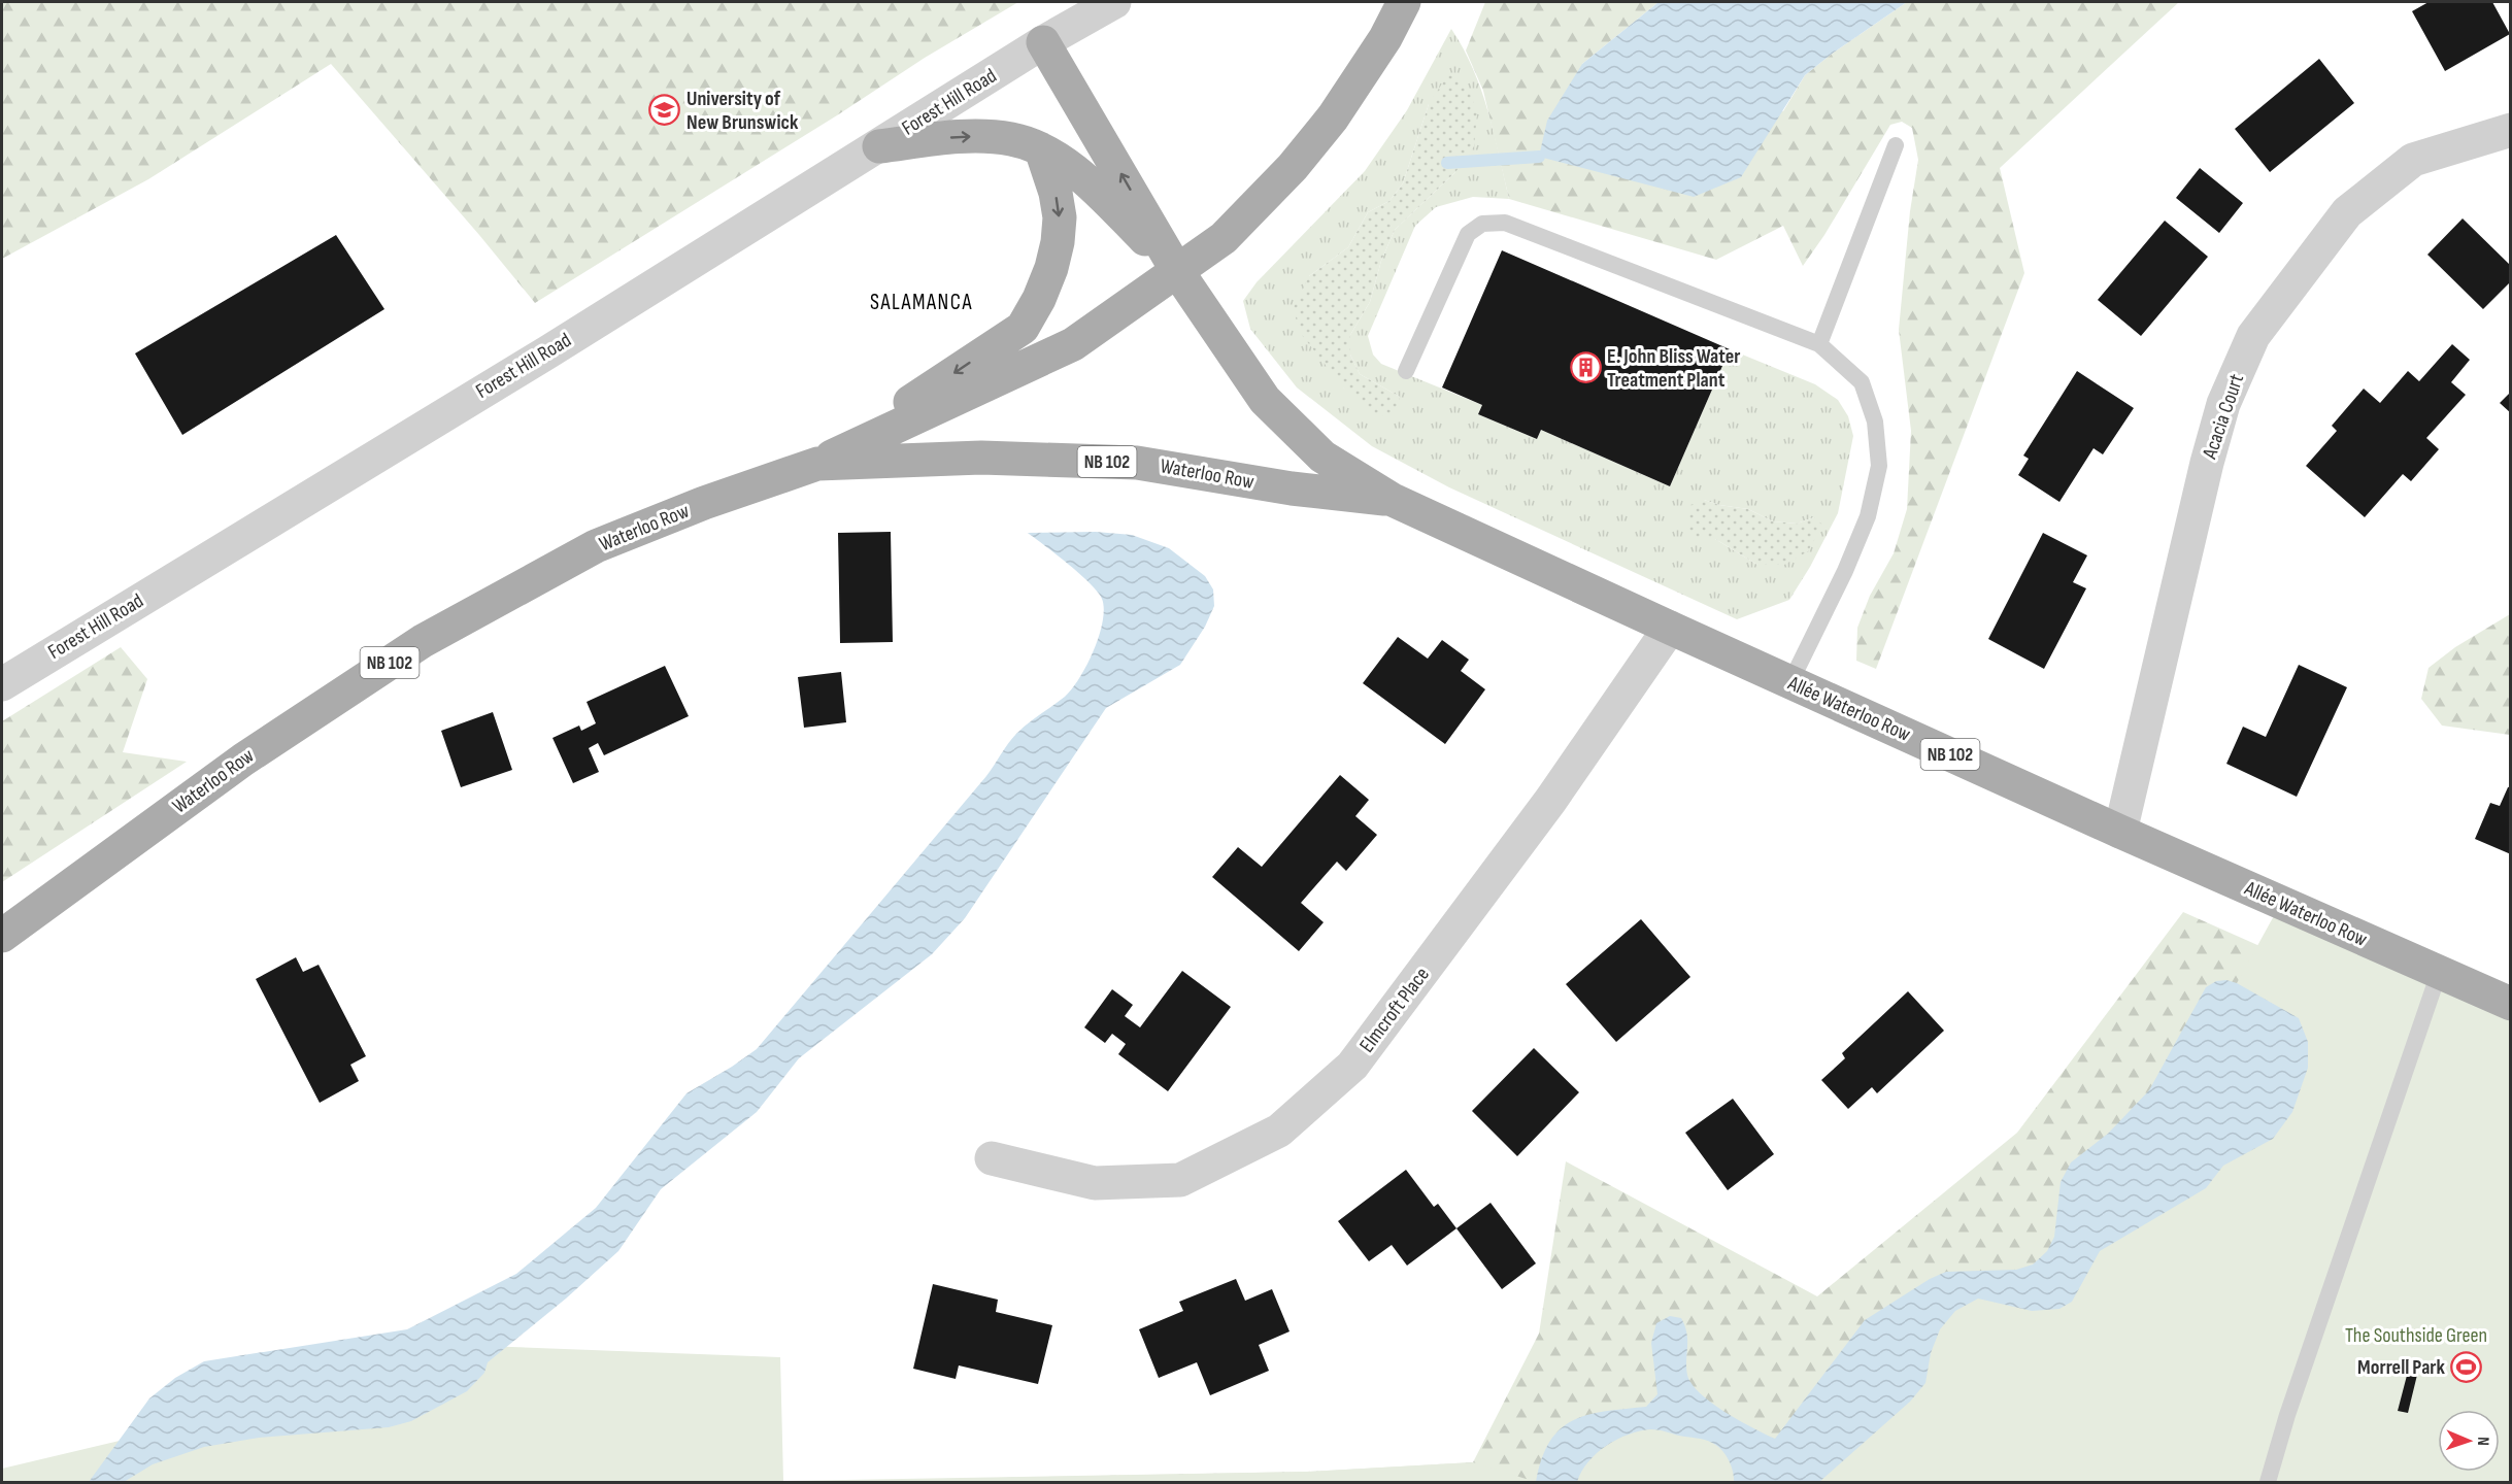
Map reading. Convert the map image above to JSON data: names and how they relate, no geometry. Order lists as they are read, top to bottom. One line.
{"streets":{"main road":["NB 102","Waterloo Row","Allée Waterloo Row"],"street":["Forest Hill Road","Acacia Court","Elmcroft Place"]},"crossings":[["Acacia Court","Allée Waterloo Row"],["Waterloo Row","Allée Waterloo Row"],["Allée Waterloo Row","Elmcroft Place"]],"districts":["SALAMANCA"],"parks":["The Southside Green"],"places":{"school or university":["University of New Brunswick"],"building":["E. John Bliss Water Treatment Plant"],"sports":["Morrell Park"]},"north":"right"}
